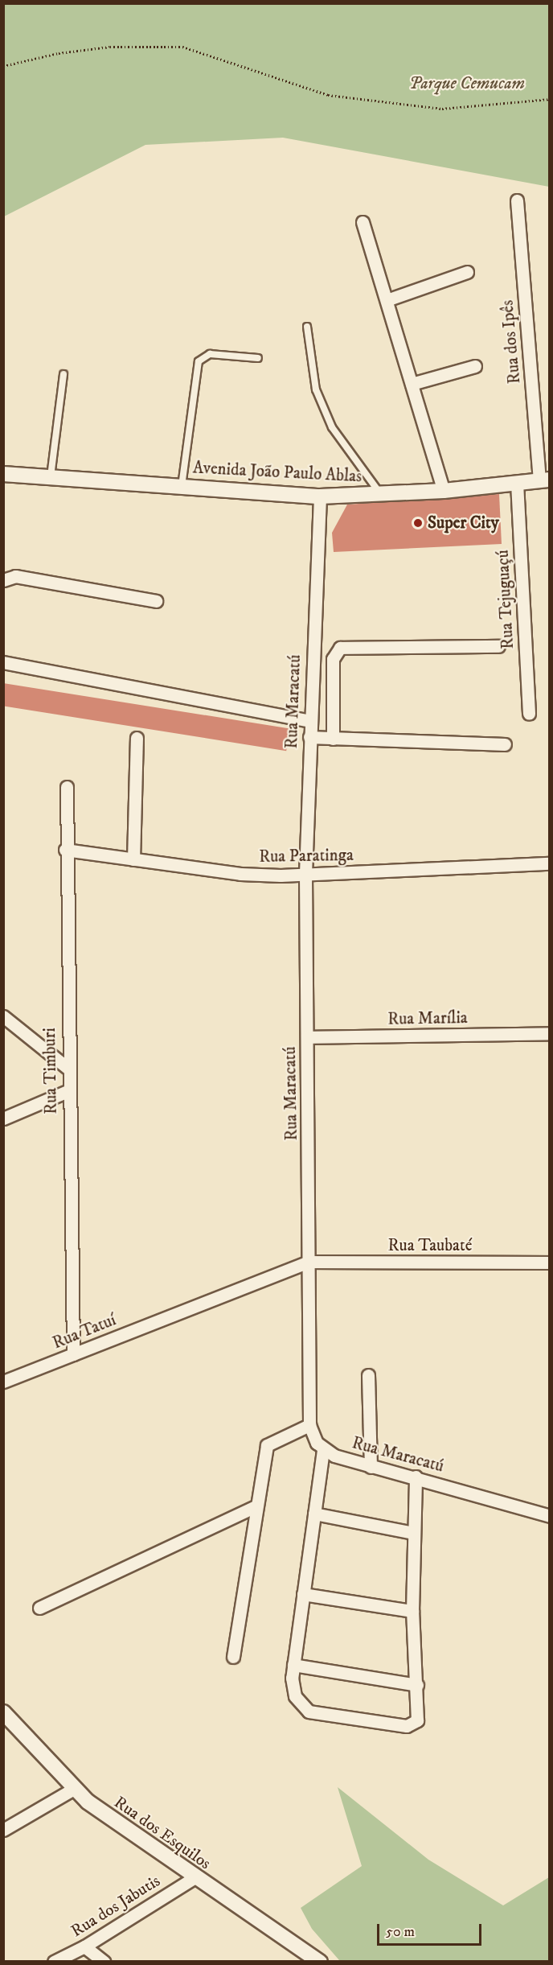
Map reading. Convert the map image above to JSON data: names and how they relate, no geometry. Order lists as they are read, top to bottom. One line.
{"streets":{"street":["Rua dos Ipês","Avenida João Paulo Ablas","Rua Tejuguaçú","Rua Maracatú","Rua Paratinga","Rua Marília","Rua Timburi","Rua Taubaté","Rua Tatuí","Rua dos Esquilos","Rua dos Jabutis"]},"crossings":[["Rua dos Ipês","Avenida João Paulo Ablas"],["Avenida João Paulo Ablas","Rua Tejuguaçú"],["Avenida João Paulo Ablas","Rua Maracatú"],["Rua Maracatú","Rua Paratinga"],["Rua Maracatú","Rua Marília"],["Rua Maracatú","Rua Taubaté"],["Rua Maracatú","Rua Tatuí"],["Rua Paratinga","Rua Timburi"],["Rua Timburi","Rua Tatuí"],["Rua Taubaté","Rua Tatuí"],["Rua dos Esquilos","Rua dos Jabutis"]],"parks":["Parque Cemucam"],"places":["Super City"],"scale_bar":"50 m"}
